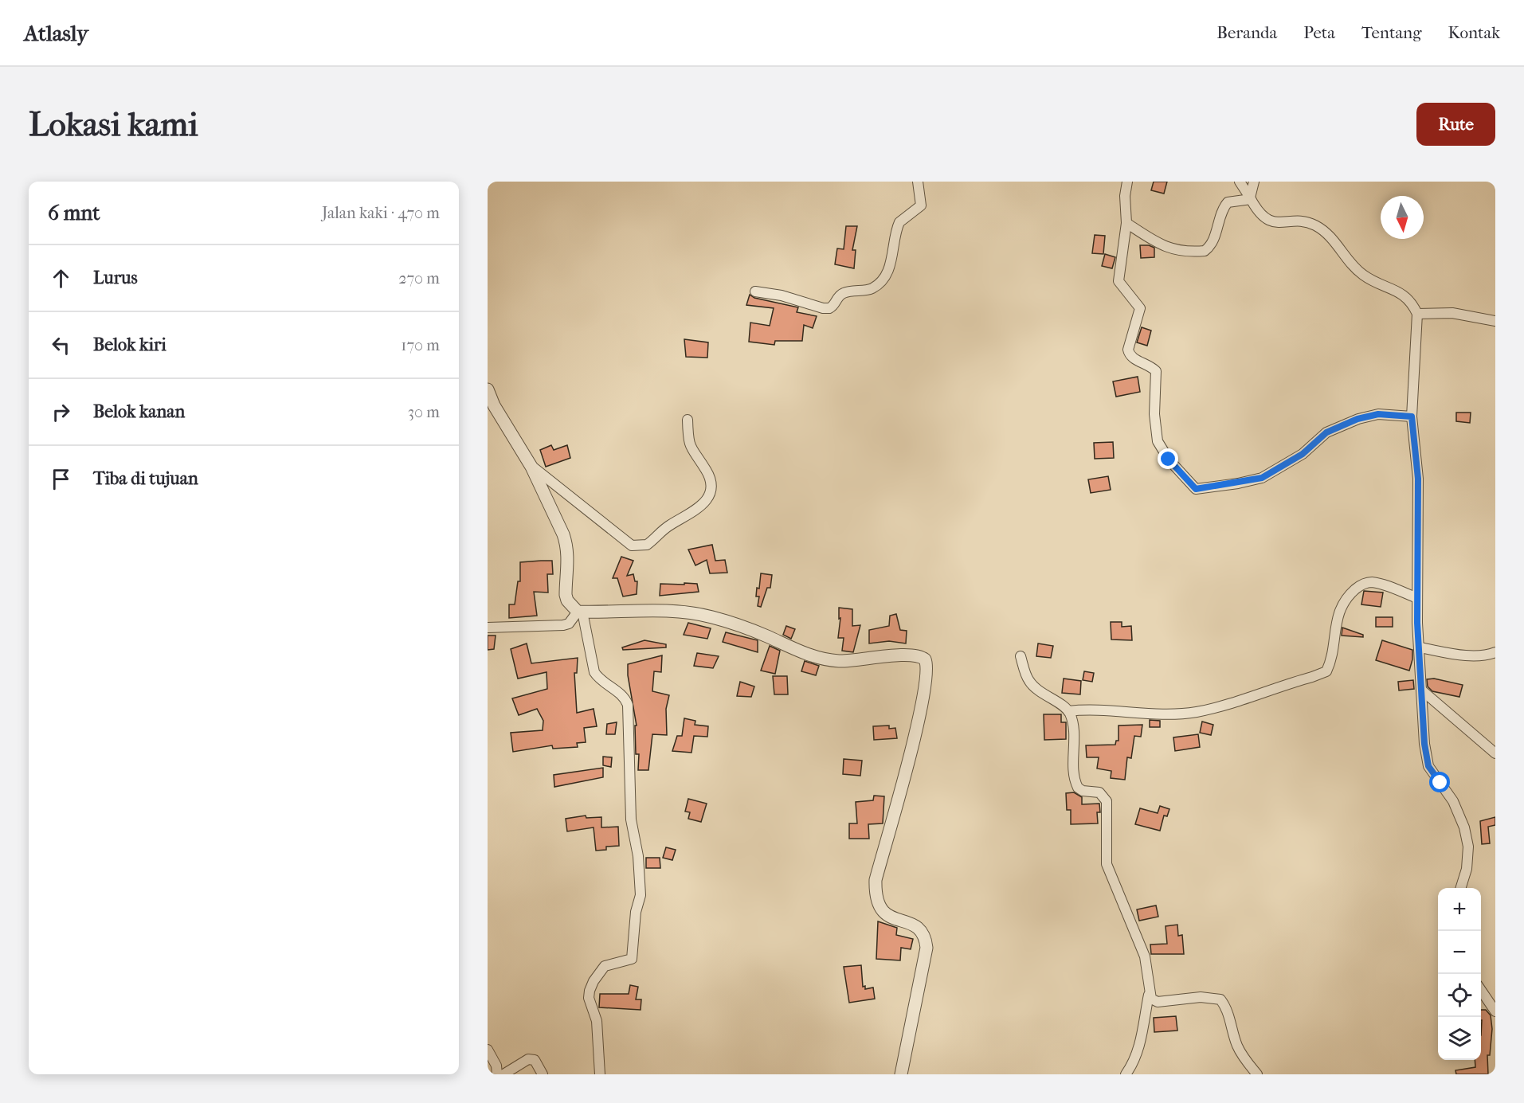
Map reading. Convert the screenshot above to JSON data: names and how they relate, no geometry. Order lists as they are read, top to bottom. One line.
{"north":"bottom","page":{"header":"Atlasly","nav":["Beranda","Peta","Tentang","Kontak"],"buttons":"Rute","title":"Lokasi kami","heading":["6 mnt","Jalan kaki · 470 m"],"list":[["Lurus","270 m"],["Belok kiri","170 m"],["Belok kanan","30 m"],"Tiba di tujuan"],"map_buttons":["+","−"]}}
